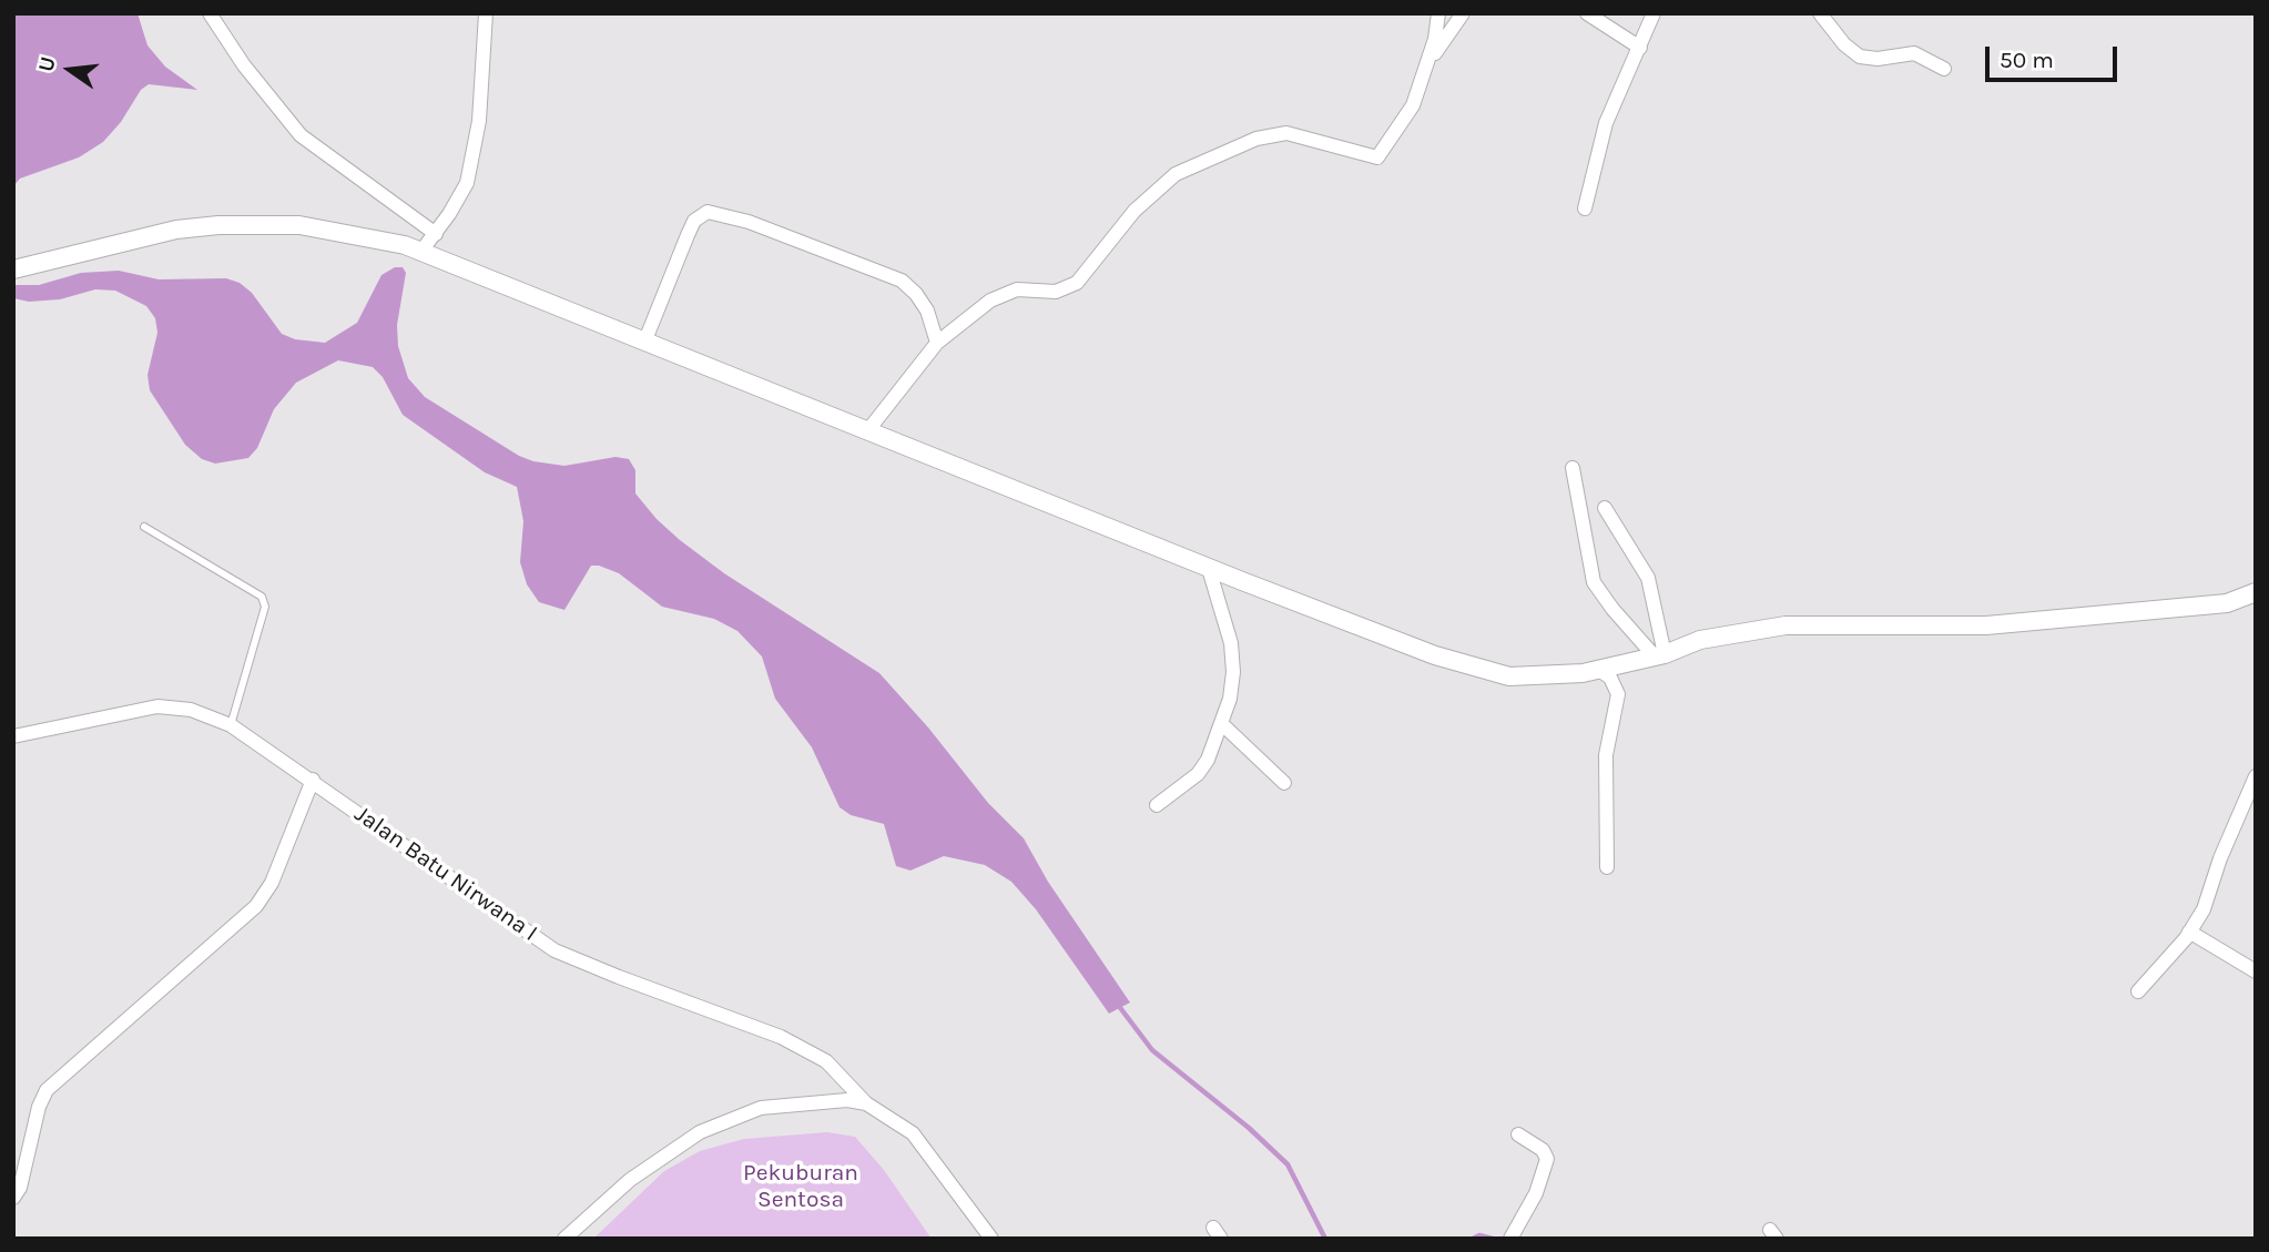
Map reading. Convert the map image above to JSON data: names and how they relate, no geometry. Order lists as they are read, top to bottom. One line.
{"streets":{"street":["Jalan Batu Nirwana I"]},"parks":["Pekuburan Sentosa"],"scale_bar":"50 m","north":"left"}
